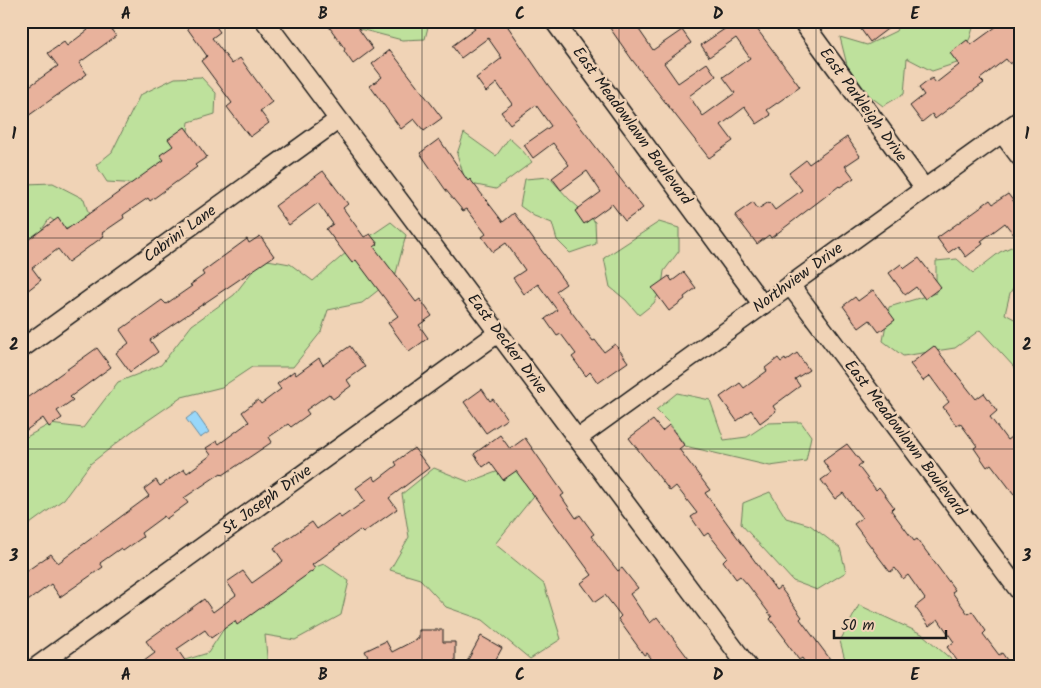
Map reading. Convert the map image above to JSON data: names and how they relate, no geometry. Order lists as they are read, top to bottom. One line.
{"streets":{"street":["East Parkleigh Drive","East Meadowlawn Boulevard","Cabrini Lane","Northview Drive","East Decker Drive","St Joseph Drive"]},"crossings":[["East Parkleigh Drive","Northview Drive"],["East Meadowlawn Boulevard","Northview Drive"],["Cabrini Lane","East Decker Drive"],["Northview Drive","East Decker Drive"],["East Decker Drive","St Joseph Drive"]],"scale_bar":"50 m","grid":{"columns":["A","B","C","D","E"],"rows":["1","2","3"]}}
